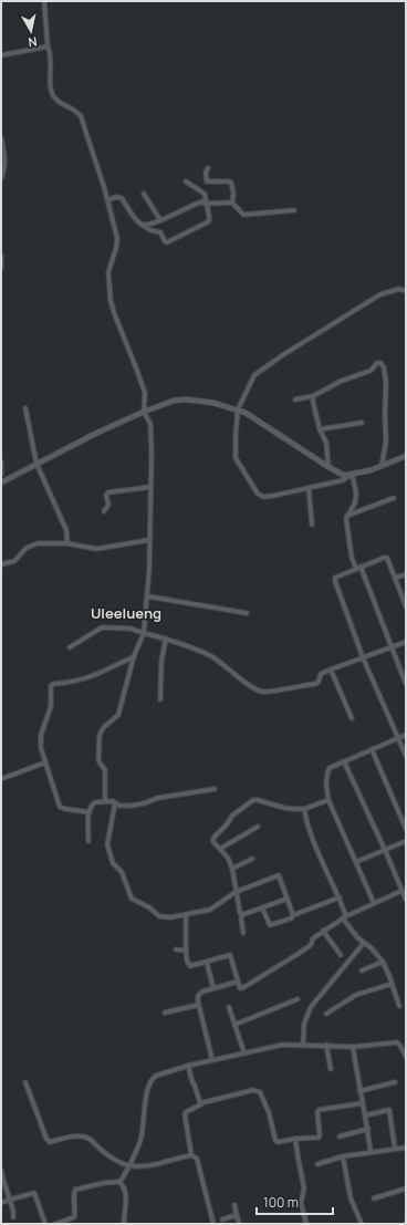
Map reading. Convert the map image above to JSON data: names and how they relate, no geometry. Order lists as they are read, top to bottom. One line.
{"districts":["Uleelueng"],"scale_bar":"100 m","north":"bottom"}
